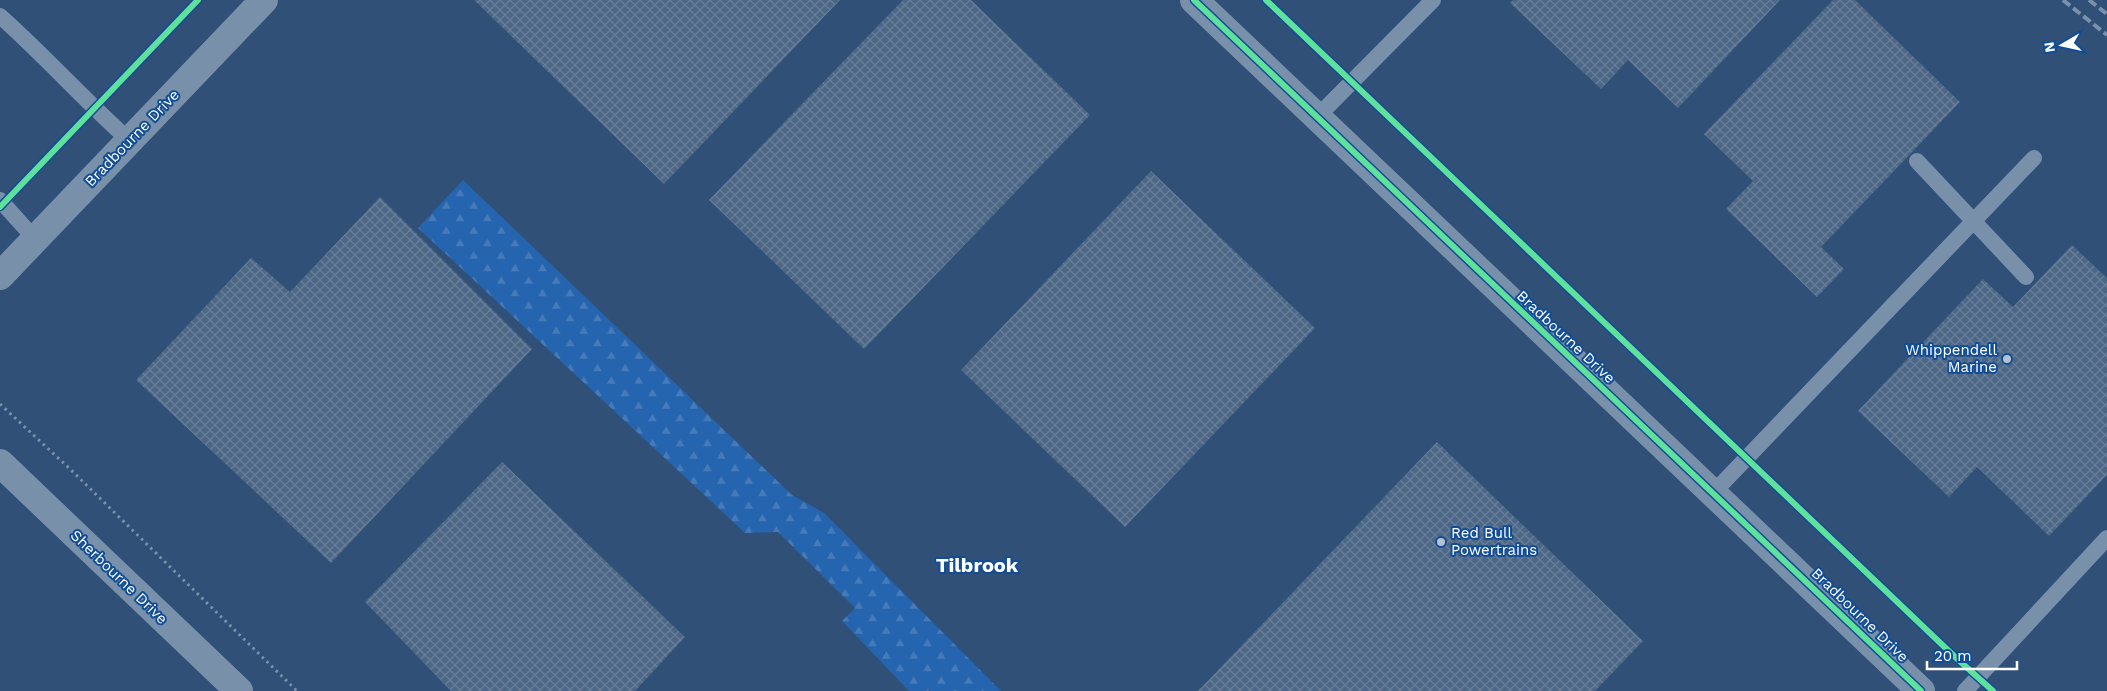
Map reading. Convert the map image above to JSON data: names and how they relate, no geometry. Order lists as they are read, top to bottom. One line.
{"streets":{"street":["Bradbourne Drive","Sherbourne Drive"]},"districts":["Tilbrook"],"places":["Whippendell Marine","Red Bull Powertrains"],"scale_bar":"20 m","north":"left"}
